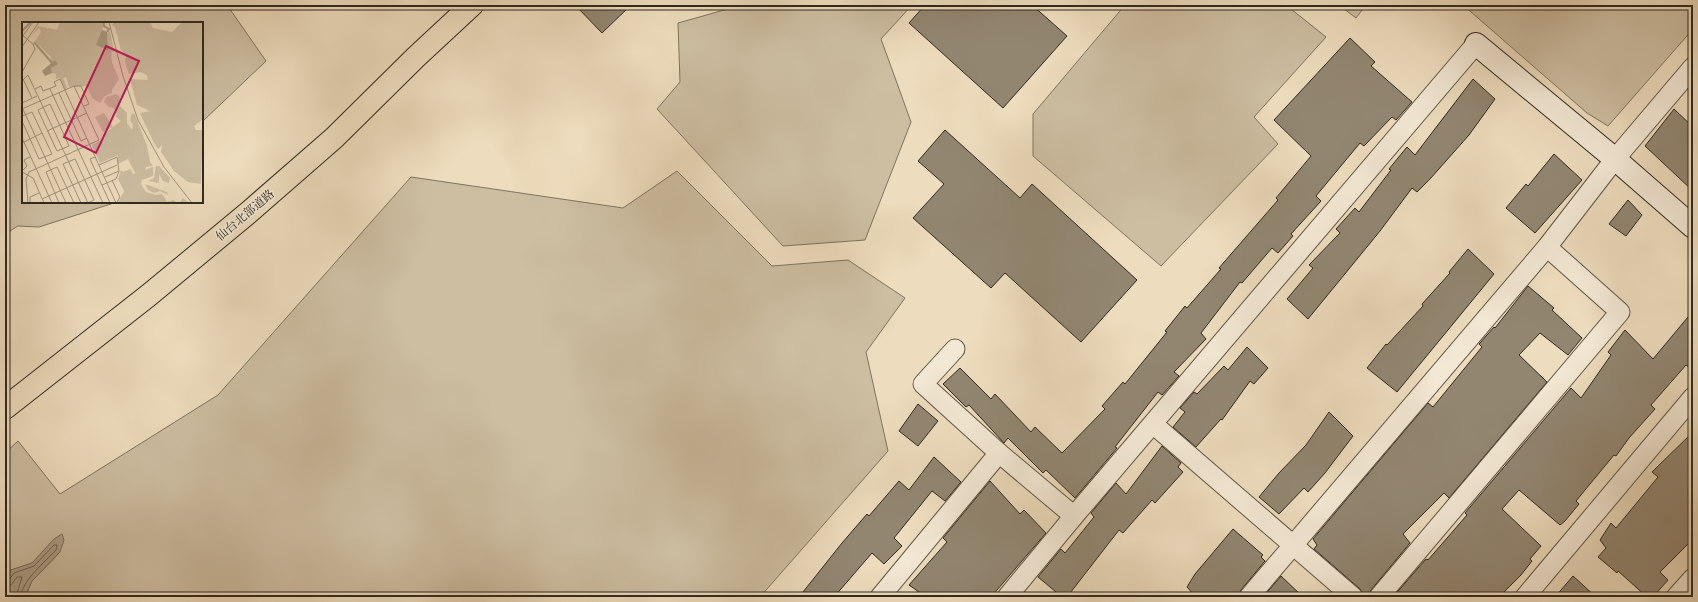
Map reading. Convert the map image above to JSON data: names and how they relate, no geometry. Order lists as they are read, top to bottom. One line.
{"streets":{"highway":["仙台北部道路"]}}
